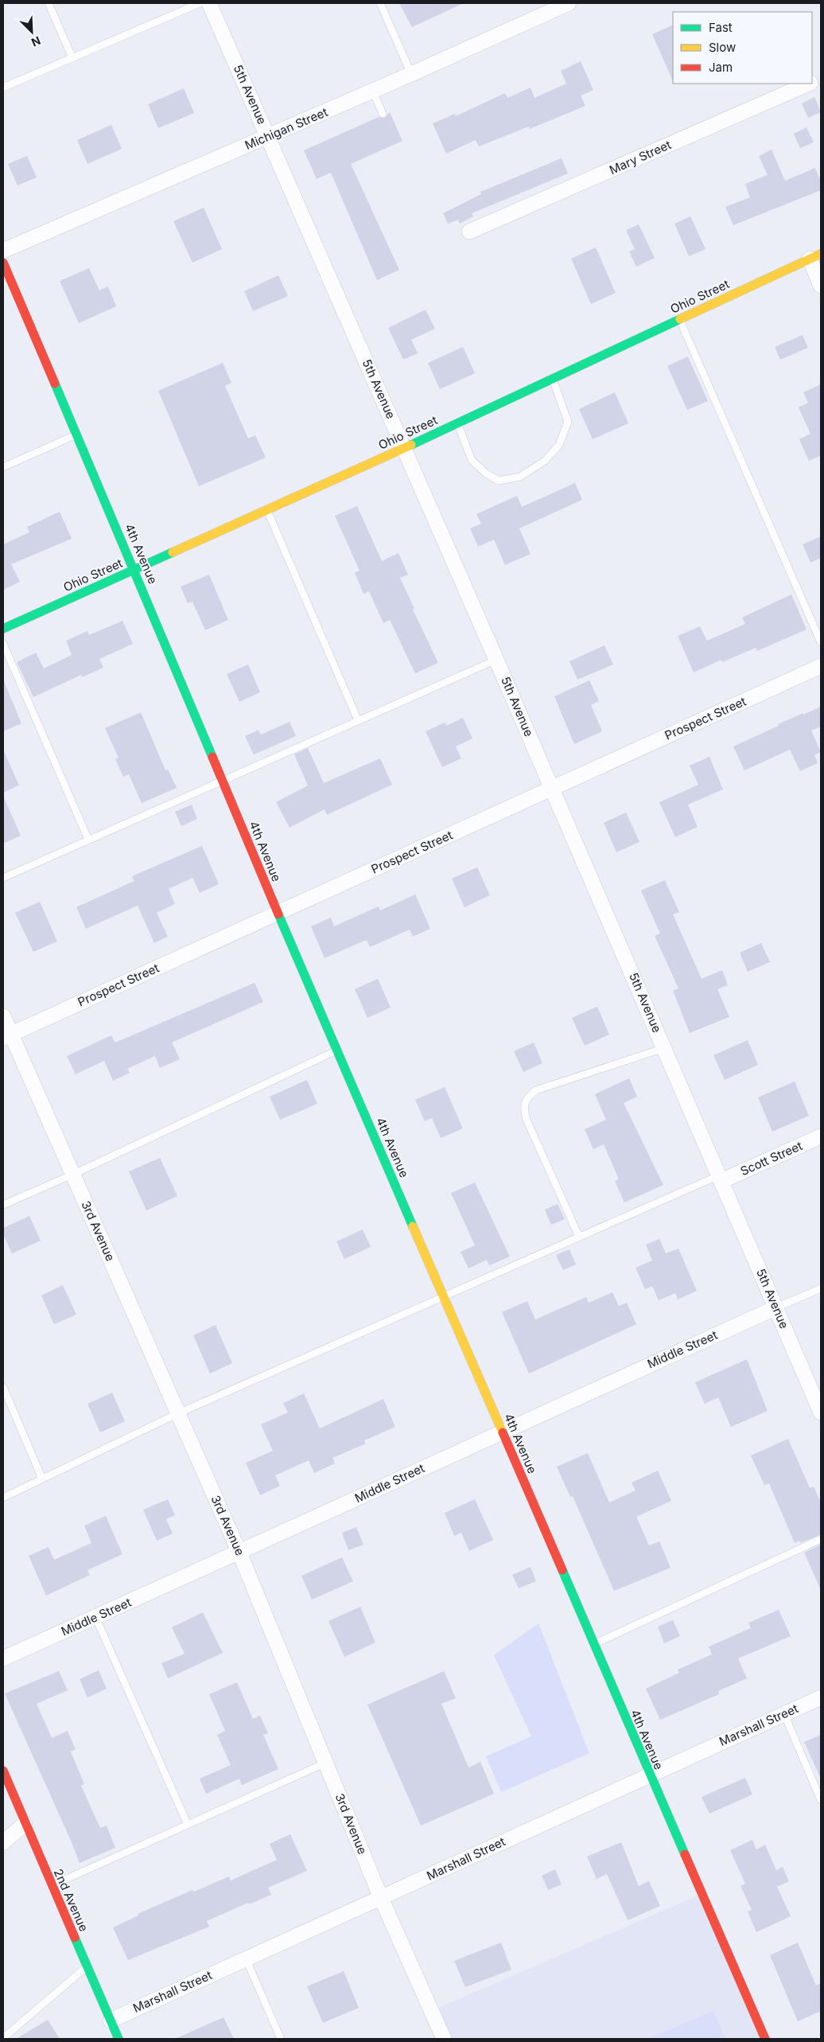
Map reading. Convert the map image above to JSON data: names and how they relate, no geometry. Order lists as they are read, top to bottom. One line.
{"streets":{"street":["5th Avenue","Michigan Street","Mary Street","Ohio Street","4th Avenue","Prospect Street","Scott Street","3rd Avenue","Middle Street","Marshall Street","2nd Avenue"]},"crossings":[["5th Avenue","Michigan Street"],["5th Avenue","Ohio Street"],["5th Avenue","Prospect Street"],["5th Avenue","Scott Street"],["5th Avenue","Middle Street"],["Ohio Street","4th Avenue"],["4th Avenue","Prospect Street"],["4th Avenue","Middle Street"],["4th Avenue","Marshall Street"],["Prospect Street","3rd Avenue"],["3rd Avenue","Middle Street"],["3rd Avenue","Marshall Street"],["Marshall Street","2nd Avenue"]],"legend":["Fast","Slow","Jam"],"north":"bottom right"}
